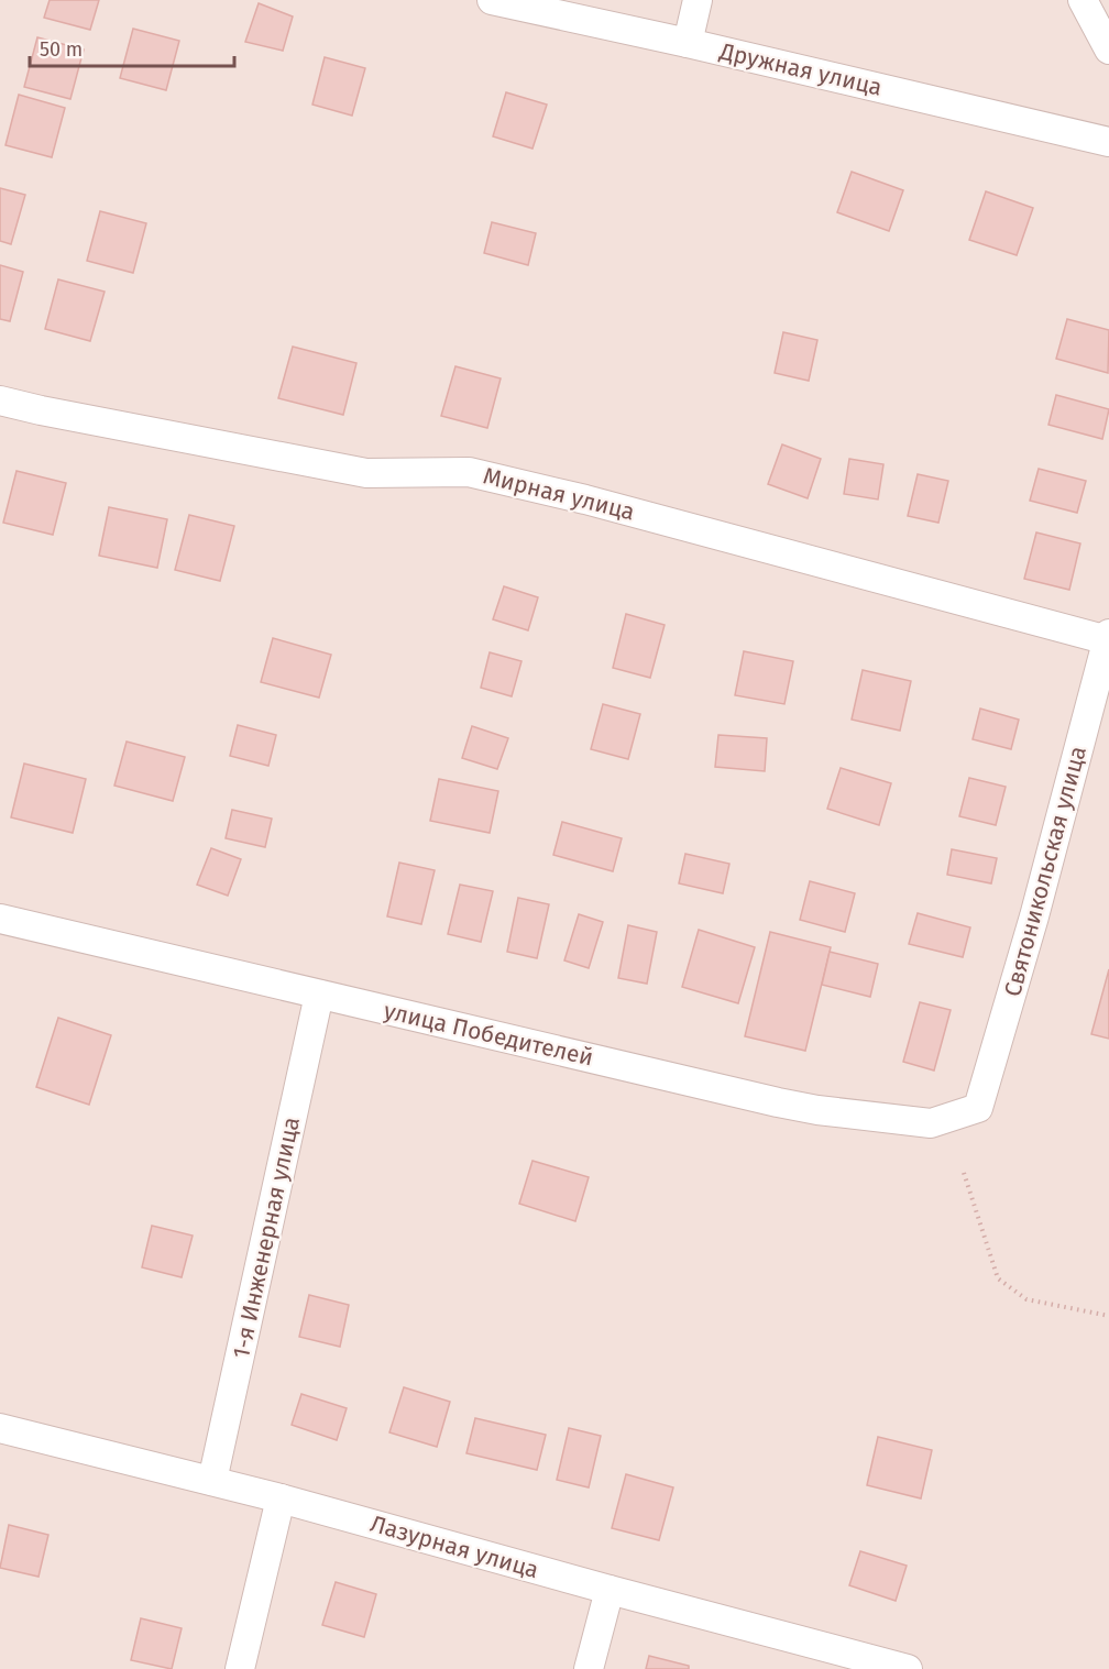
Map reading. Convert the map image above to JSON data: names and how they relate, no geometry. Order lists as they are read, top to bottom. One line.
{"streets":{"street":["Дружная улица","Мирная улица","Святоникольская улица","улица Победителей","1-я Инженерная улица","Лазурная улица"]},"crossings":[["Мирная улица","Святоникольская улица"],["Святоникольская улица","улица Победителей"],["улица Победителей","1-я Инженерная улица"],["1-я Инженерная улица","Лазурная улица"]],"scale_bar":"50 m"}
